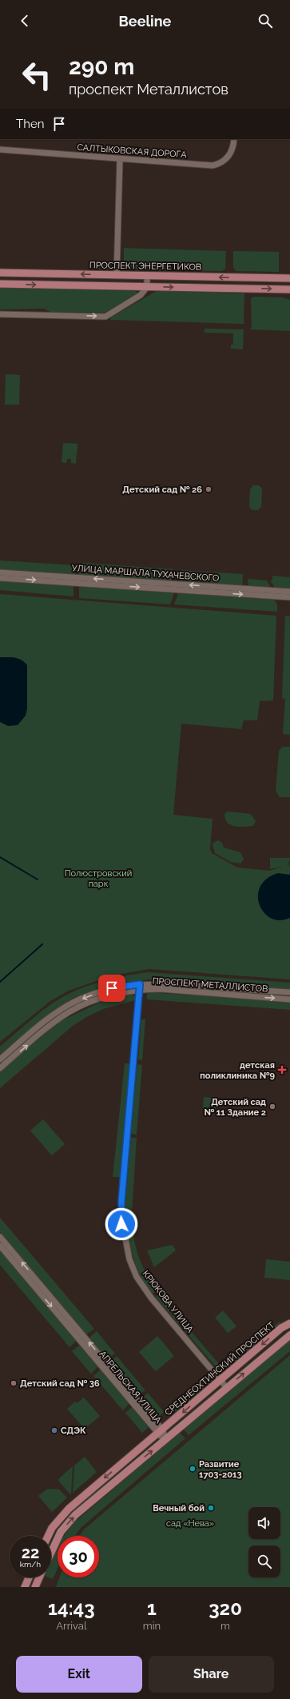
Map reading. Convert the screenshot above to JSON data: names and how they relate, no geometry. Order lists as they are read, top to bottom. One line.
{"streets":{"main road":["ПРОСПЕКТ ЭНЕРГЕТИКОВ","СРЕДНЕОХТИНСКИЙ ПРОСПЕКТ"],"street":["САЛТЫКОВСКАЯ ДОРОГА","УЛИЦА МАРШАЛА ТУХАЧЕВСКОГО","ПРОСПЕКТ МЕТАЛЛИСТОВ","КРЮКОВА УЛИЦА","АПРЕЛЬСКАЯ УЛИЦА"]},"crossings":[["ПРОСПЕКТ МЕТАЛЛИСТОВ","КРЮКОВА УЛИЦА"],["КРЮКОВА УЛИЦА","СРЕДНЕОХТИНСКИЙ ПРОСПЕКТ"],["СРЕДНЕОХТИНСКИЙ ПРОСПЕКТ","АПРЕЛЬСКАЯ УЛИЦА"]],"parks":["Полюстровский парк","сад «Нева»"],"places":{"other":["Детский сад № 26","Детский сад № 11 Здание 2","Детский сад № 36","СДЭК","Развитие 1703-2013","Вечный бой"],"health":["детская поликлиника №9"]},"page":{"header":"Beeline","turn":["290 m","проспект Металлистов"],"then":"Then","speed":"22 km/h","limit":"30","eta":["14:43","Arrival","1","min","320","m"],"buttons":["Exit","Share"]}}
